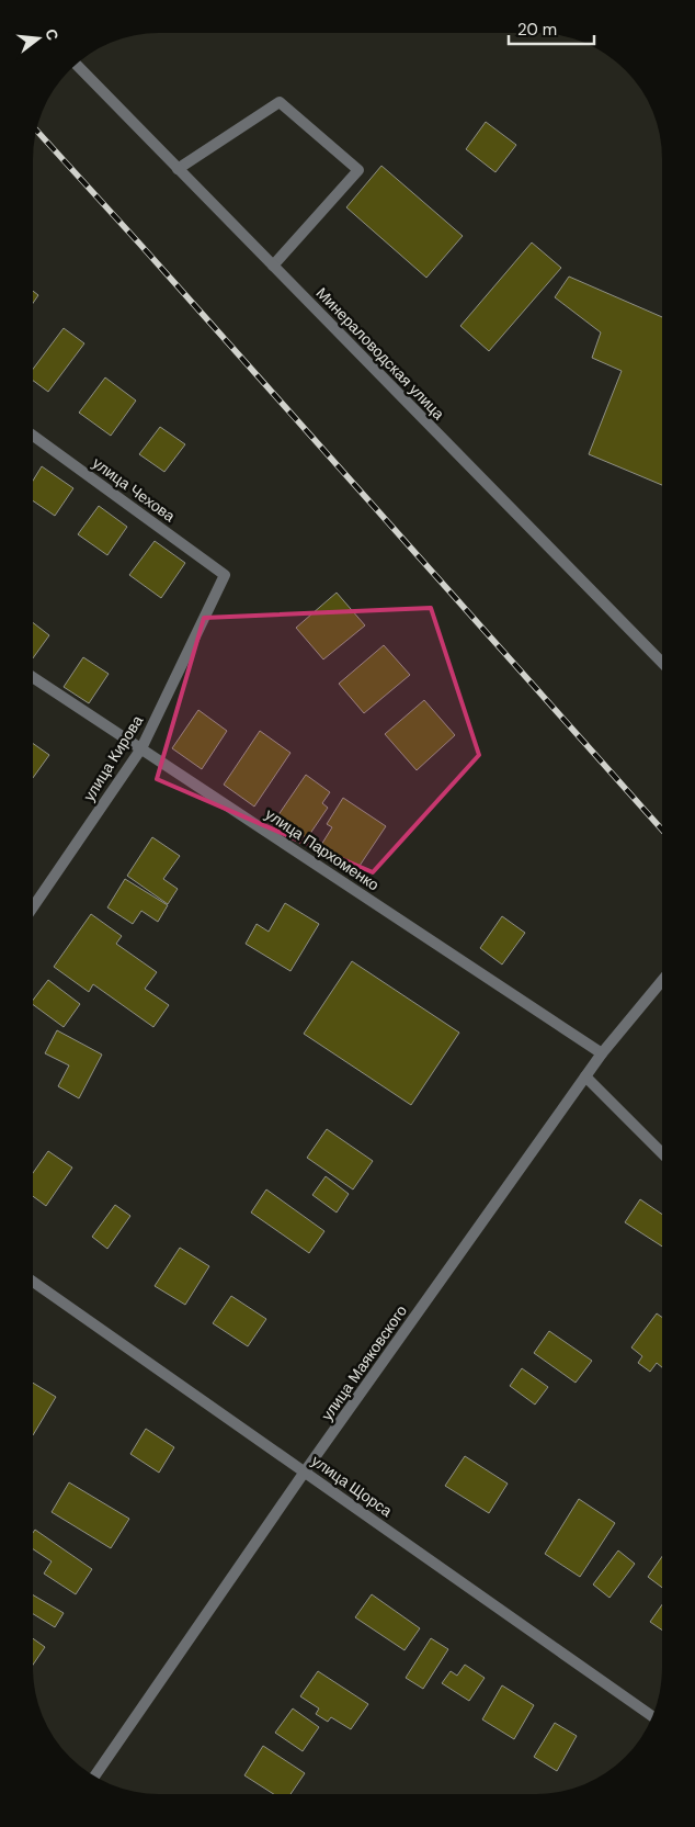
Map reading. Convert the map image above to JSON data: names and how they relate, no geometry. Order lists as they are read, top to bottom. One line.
{"streets":{"street":["Минераловодская улица","улица Чехова","улица Кирова","улица Пархоменко","улица Маяковского","улица Щорса"]},"crossings":[["улица Чехова","улица Кирова"],["улица Кирова","улица Пархоменко"],["улица Пархоменко","улица Маяковского"],["улица Маяковского","улица Щорса"]],"scale_bar":"20 m","north":"right"}
